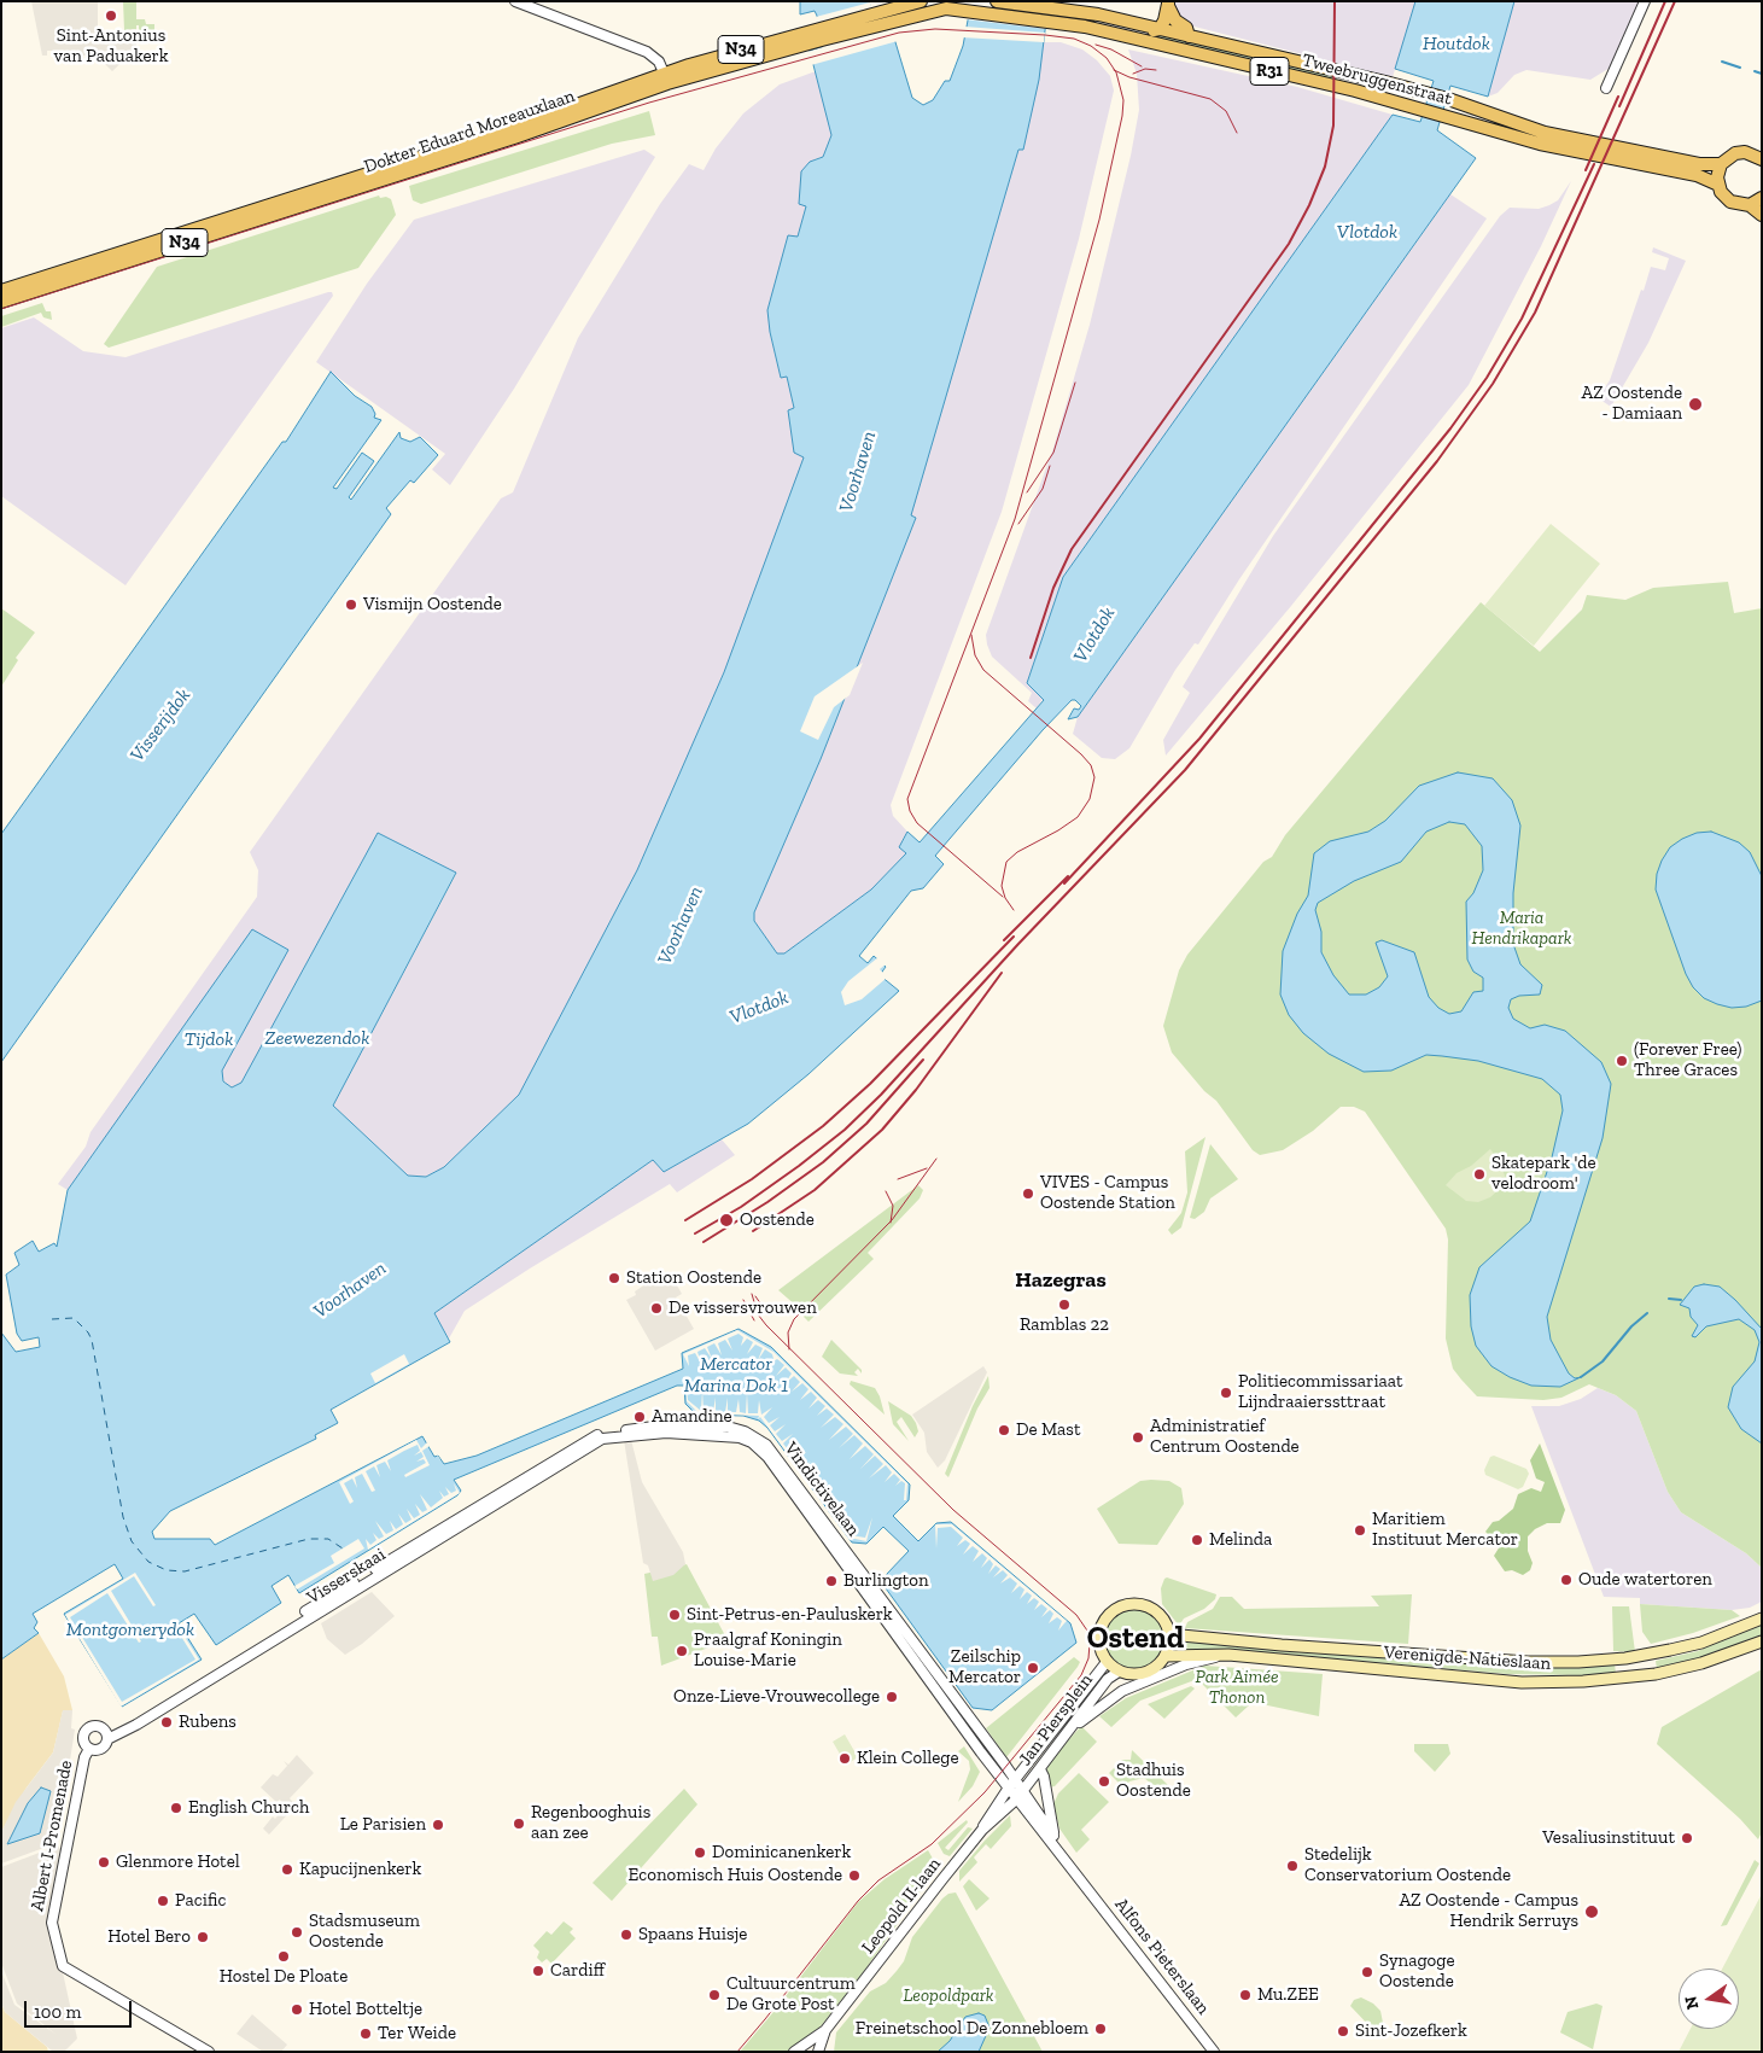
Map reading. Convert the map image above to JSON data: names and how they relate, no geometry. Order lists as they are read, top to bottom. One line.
{"streets":{"main road":["N34","R31","Tweebruggenstraat","Dokter Eduard Moreauxlaan","Verenigde-Natieslaan"],"street":["Vindictivelaan","Visserskaai","Jan Piersplein","Albert I-Promenade","Leopold II-laan","Alfons Pieterslaan"]},"crossings":[["R31","Tweebruggenstraat"],["Tweebruggenstraat","Dokter Eduard Moreauxlaan"],["Vindictivelaan","Visserskaai"],["Vindictivelaan","Jan Piersplein"],["Vindictivelaan","Leopold II-laan"],["Vindictivelaan","Alfons Pieterslaan"],["Visserskaai","Albert I-Promenade"],["Verenigde-Natieslaan","Jan Piersplein"],["Jan Piersplein","Leopold II-laan"]],"districts":["Hazegras","Ostend"],"water":["Houtdok","Vlotdok","Voorhaven","Visserijdok","Zeewezendok","Tijdok","Mercator Marina Dok 1","Montgomerydok"],"parks":["Maria Hendrikapark","Park Aimée Thonon","Leopoldpark"],"places":["Sint-Antonius van Paduakerk","AZ Oostende - Damiaan","Vismijn Oostende","(Forever Free) Three Graces","Skatepark 'de velodroom'","VIVES - Campus Oostende Station","Oostende","Station Oostende","Ramblas 22","De vissersvrouwen","Politiecommissariaat Lijndraaierssttraat","Amandine","De Mast","Administratief Centrum Oostende","Maritiem Instituut Mercator","Melinda","Oude watertoren","Burlington","Sint-Petrus-en-Pauluskerk","Praalgraf Koningin Louise-Marie","Zeilschip Mercator","Onze-Lieve-Vrouwecollege","Rubens","Klein College","Stadhuis Oostende","English Church","Regenbooghuis aan zee","Le Parisien","Vesaliusinstituut","Dominicanenkerk","Glenmore Hotel","Stedelijk Conservatorium Oostende","Kapucijnenkerk","Economisch Huis Oostende","Pacific","AZ Oostende - Campus Hendrik Serruys","Stadsmuseum Oostende","Spaans Huisje","Hotel Bero","Hostel De Ploate","Cardiff","Synagoge Oostende","Cultuurcentrum De Grote Post","Mu.ZEE","Hotel Botteltje","Freinetschool De Zonnebloem","Sint-Jozefkerk","Ter Weide"],"scale_bar":"100 m","north":"left"}
